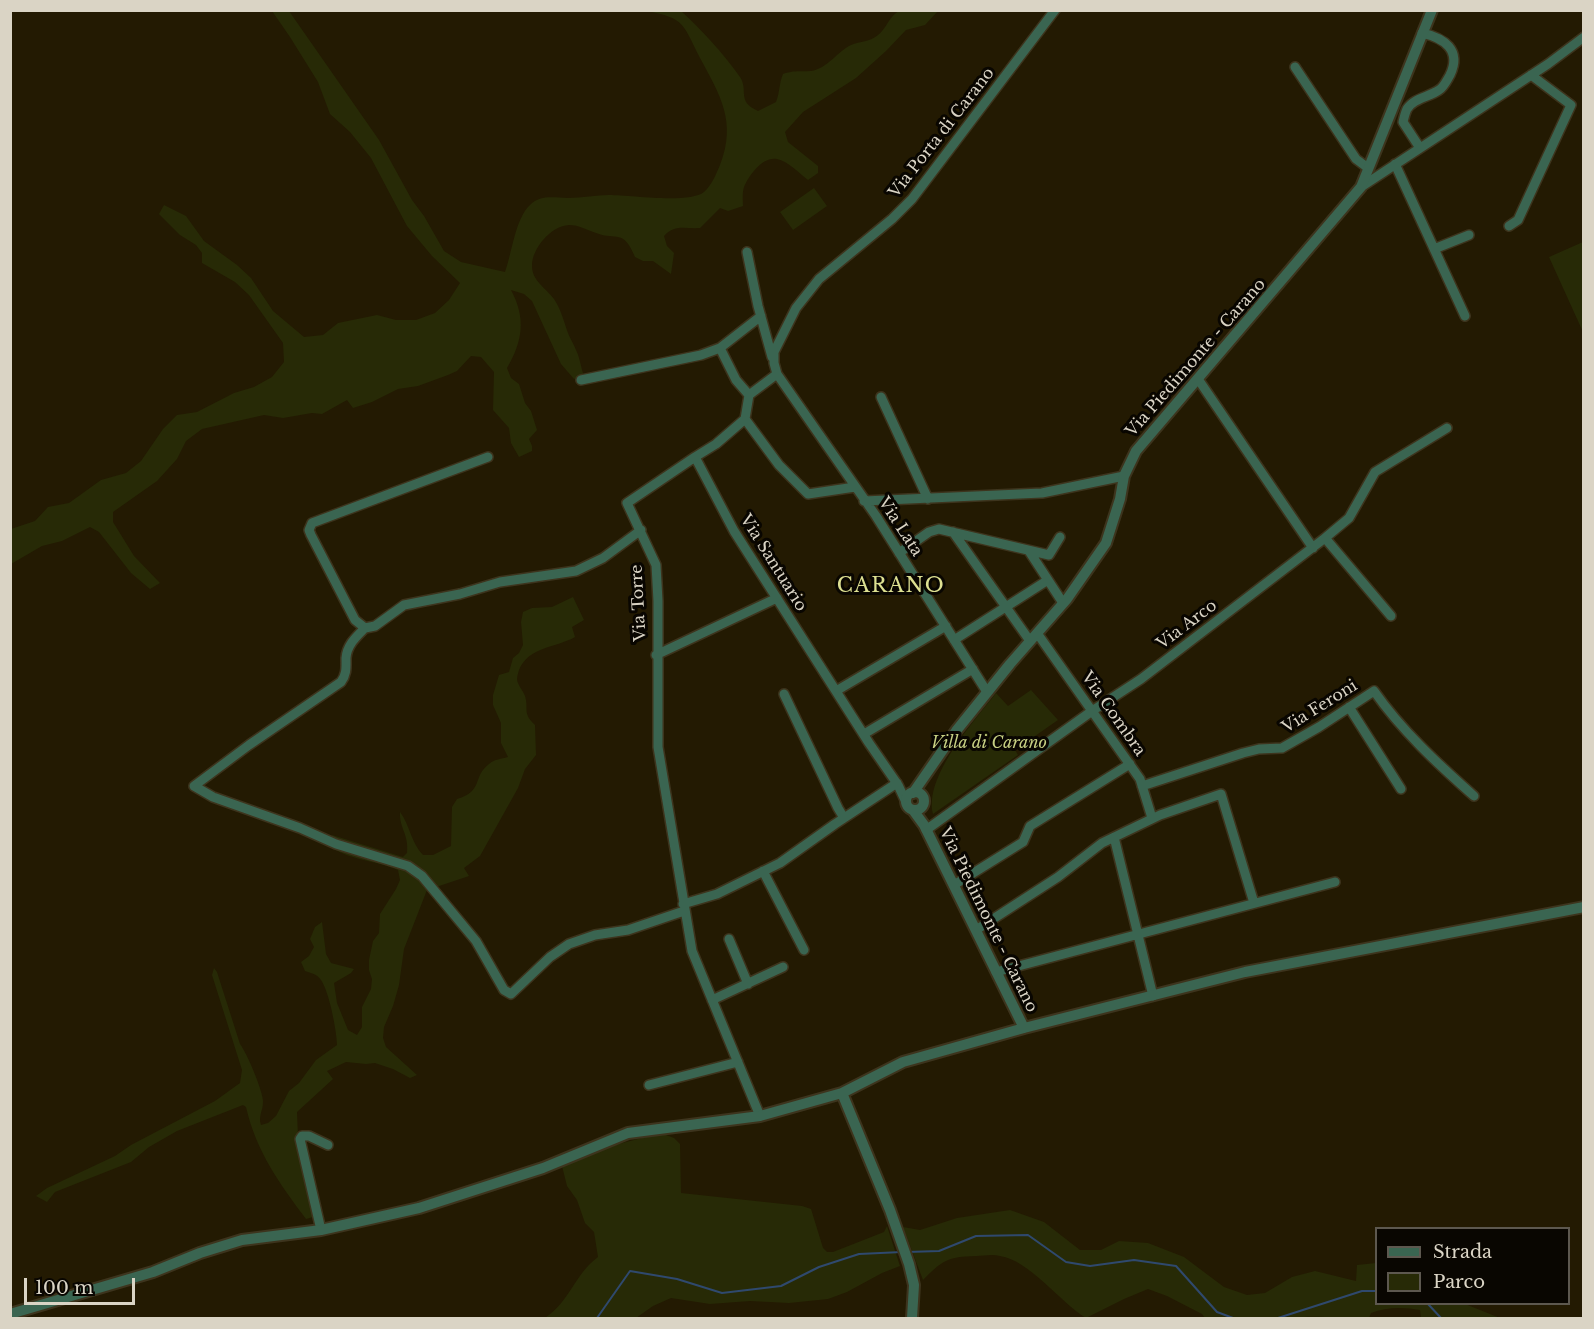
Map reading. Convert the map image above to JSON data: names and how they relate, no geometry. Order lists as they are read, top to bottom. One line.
{"streets":{"street":["Via Porta di Carano","Via Piedimonte - Carano","Via Lata","Via Santuario","Via Torre","Via Arco","Via Feroni","Via Combra"]},"crossings":[["Via Piedimonte - Carano","Via Lata"],["Via Piedimonte - Carano","Via Santuario"],["Via Piedimonte - Carano","Via Arco"],["Via Piedimonte - Carano","Via Combra"],["Via Santuario","Via Torre"],["Via Arco","Via Combra"],["Via Feroni","Via Combra"]],"districts":["CARANO"],"parks":["Villa di Carano"],"legend":["Strada","Parco"],"scale_bar":"100 m"}
